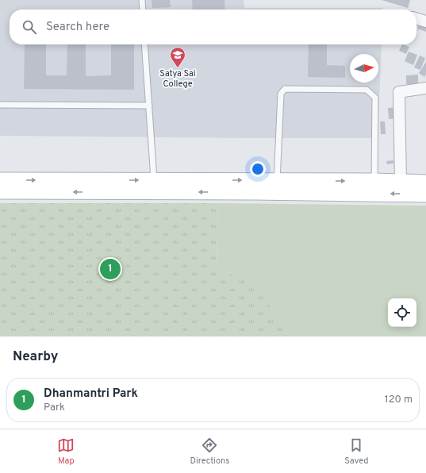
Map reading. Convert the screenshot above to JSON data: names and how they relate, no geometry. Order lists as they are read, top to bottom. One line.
{"places":{"school or university":["Satya Sai College"]},"north":"right","page":{"search":"Search here","pins":"1","heading":"Nearby","list":[{"mark":"1","name":"Dhanmantri Park","note":"Park","value":"120 m"}],"nav":["Map","Directions","Saved"]}}
